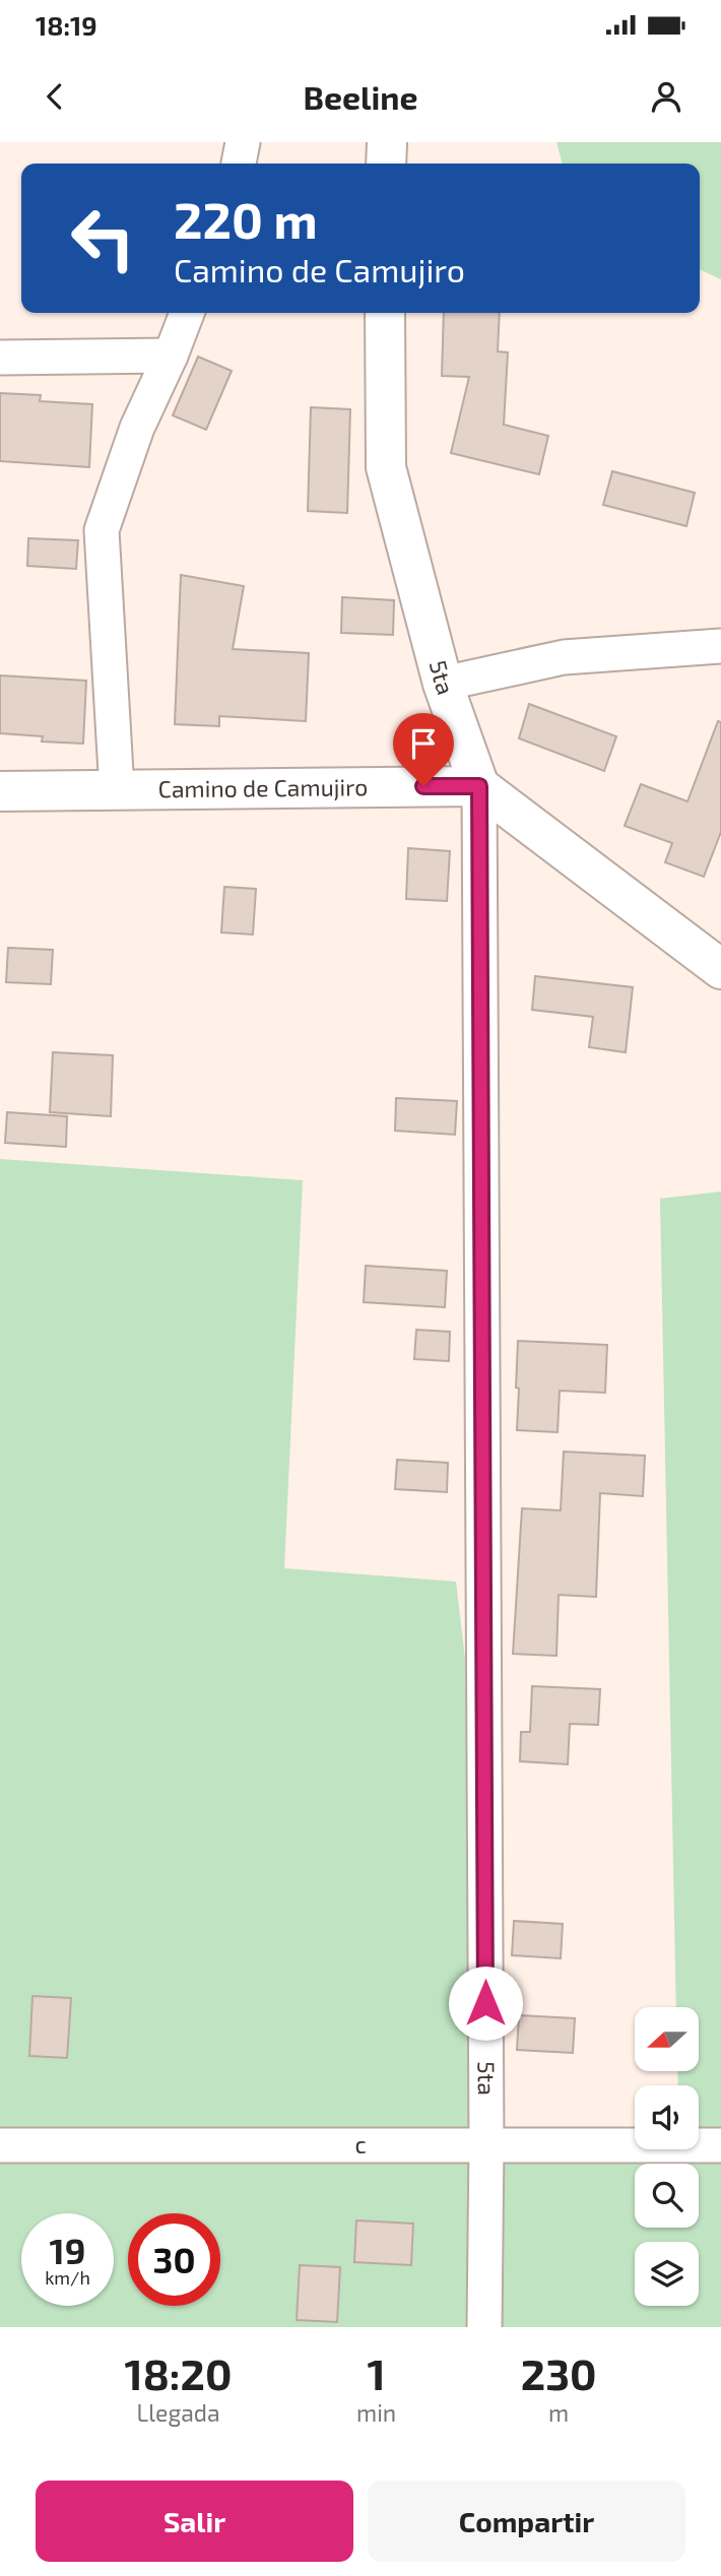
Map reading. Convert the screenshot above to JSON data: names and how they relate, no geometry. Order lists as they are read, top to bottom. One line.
{"streets":{"street":["5ta","Camino de Camujiro","c"]},"crossings":[["5ta","Camino de Camujiro"],["5ta","c"]],"north":"left","page":{"status":"18:19","header":"Beeline","turn":["220 m","Camino de Camujiro"],"speed":"19 km/h","limit":"30","eta":["18:20","Llegada","1","min","230","m"],"buttons":["Salir","Compartir"]}}
